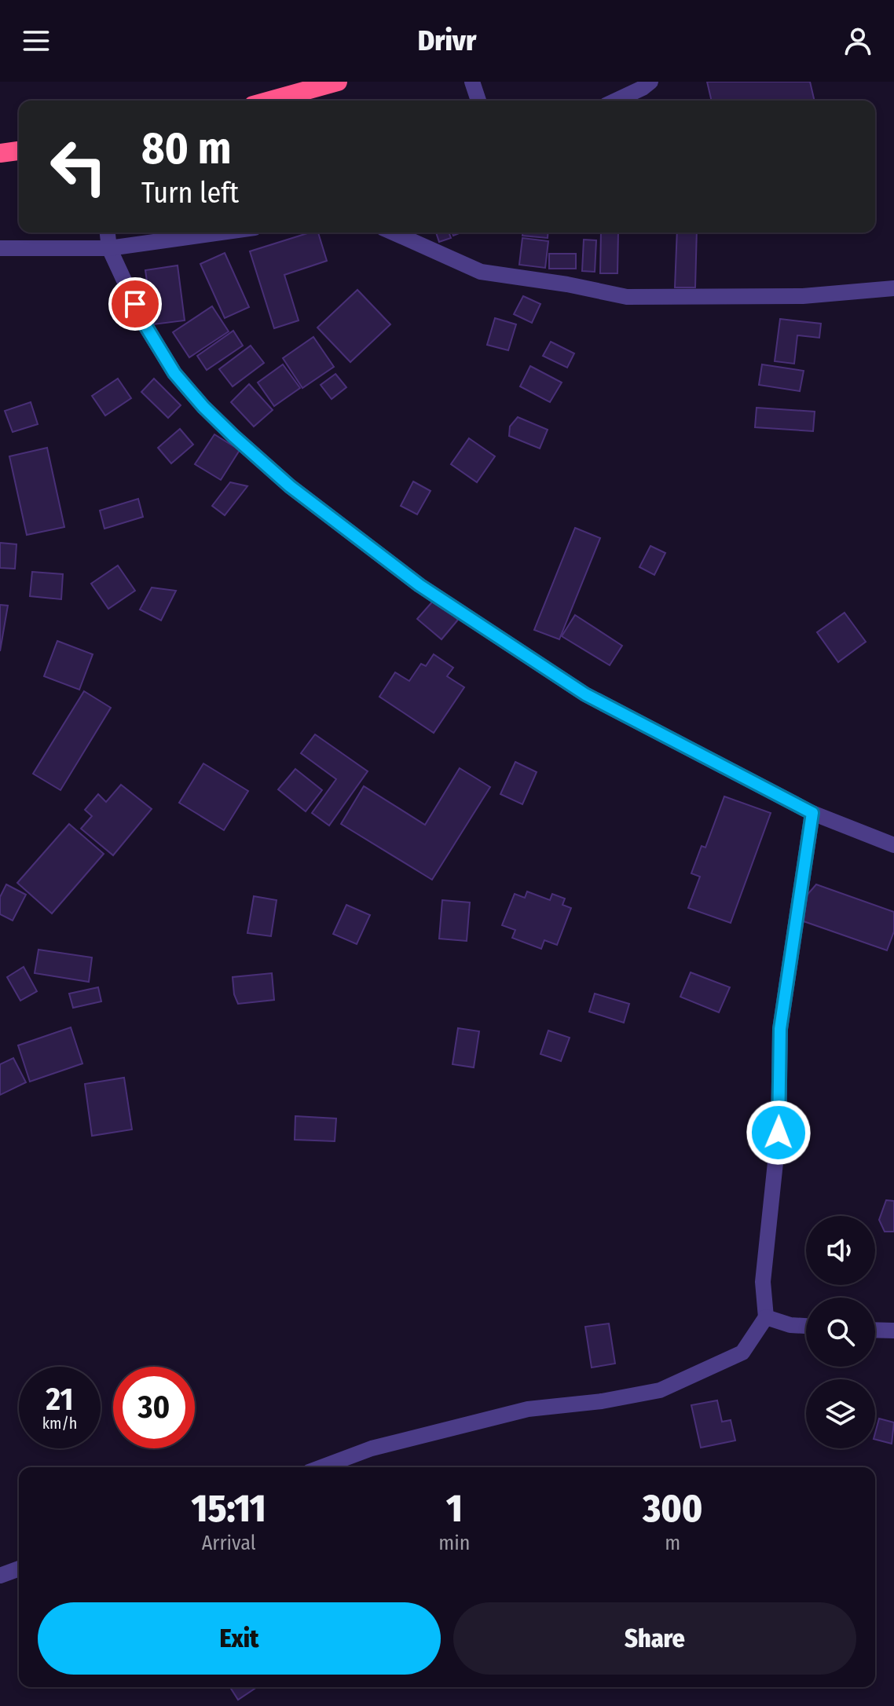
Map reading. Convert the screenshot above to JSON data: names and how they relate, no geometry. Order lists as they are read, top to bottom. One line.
{"page":{"header":"Drivr","turn":["80 m","Turn left"],"speed":"21 km/h","limit":"30","eta":["15:11","Arrival","1","min","300","m"],"buttons":["Exit","Share"]}}
